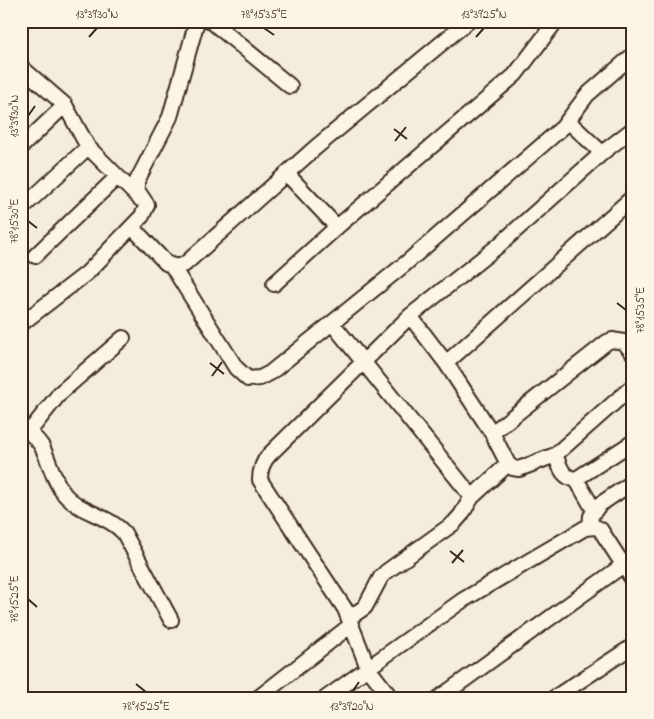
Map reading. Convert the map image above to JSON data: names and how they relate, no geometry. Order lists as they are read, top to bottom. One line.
{"coordinates":["13°39'30\"N","78°15'35\"E","13°39'25\"N","78°15'30\"E","78°15'25\"E","13°39'20\"N"]}
